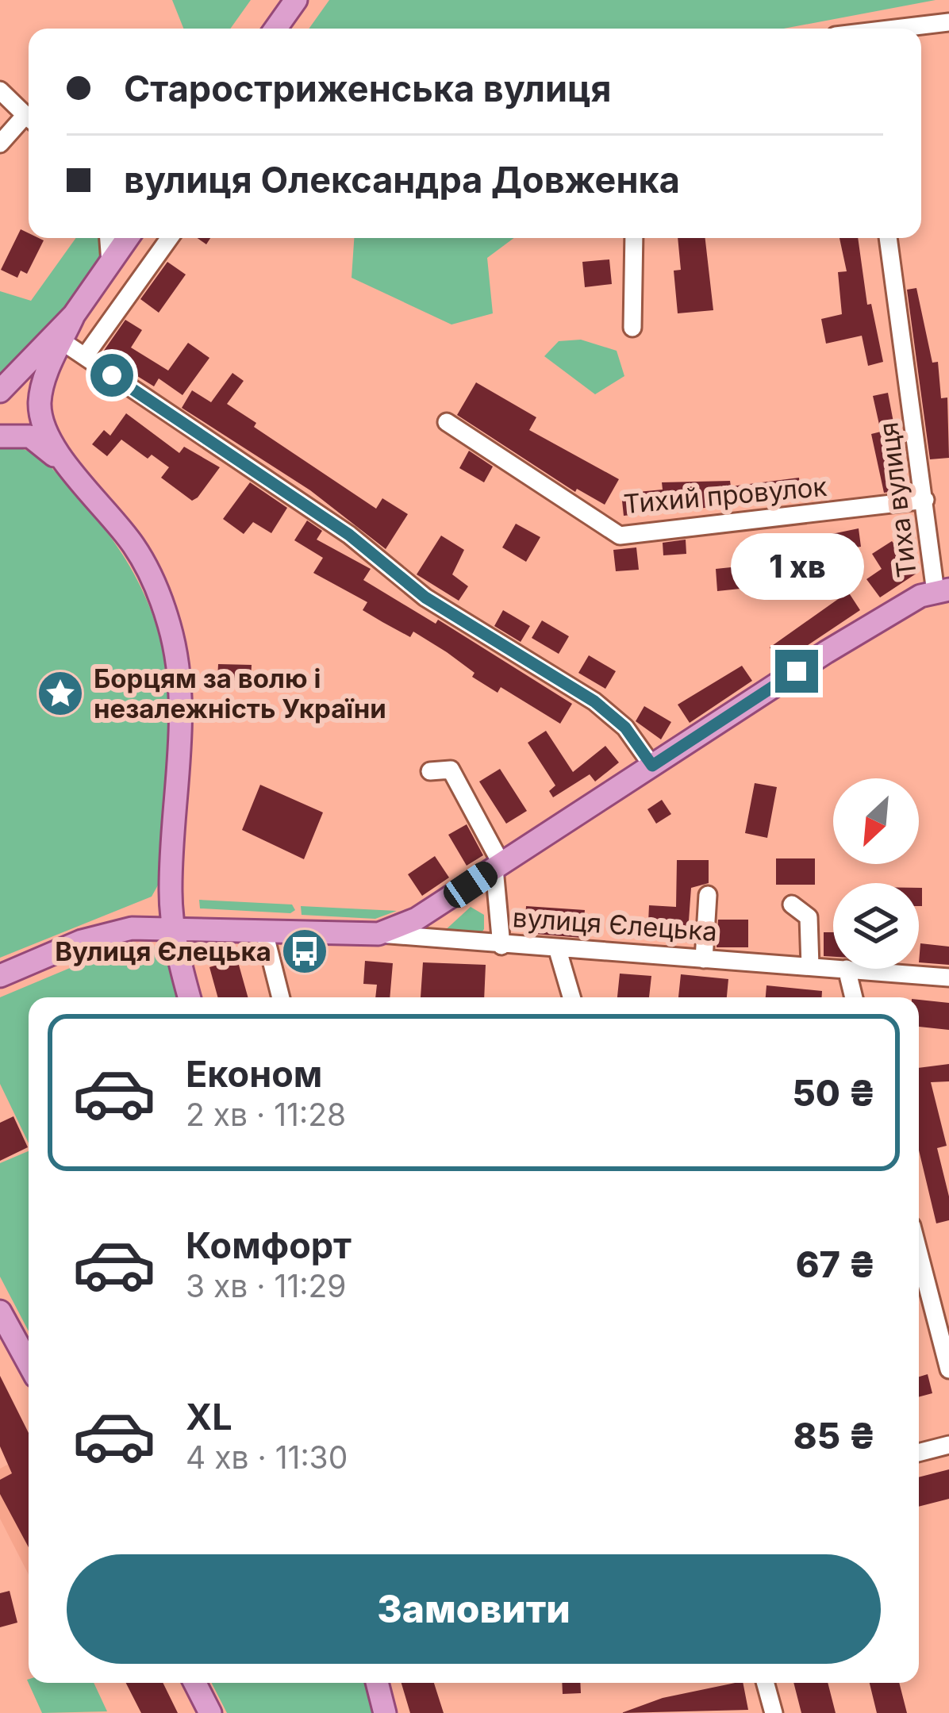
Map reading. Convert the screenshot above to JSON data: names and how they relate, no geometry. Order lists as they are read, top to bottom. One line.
{"streets":{"main road":["вулиця Єлецька"],"street":["Тихий провулок","Тиха вулиця"]},"crossings":[["Тихий провулок","Тиха вулиця"]],"places":{"place":["Борцям за волю і незалежність України"],"bus stop":["Вулиця Єлецька"]},"north":"bottom left","page":{"banner":["Старостриженська вулиця","вулиця Олександра Довженка"],"bubble":"1 хв","list":[{"name":"Економ","note":"2 хв · 11:28","value":"50 ₴"},{"name":"Комфорт","note":"3 хв · 11:29","value":"67 ₴"},{"name":"XL","note":"4 хв · 11:30","value":"85 ₴"}],"buttons":"Замовити"}}
